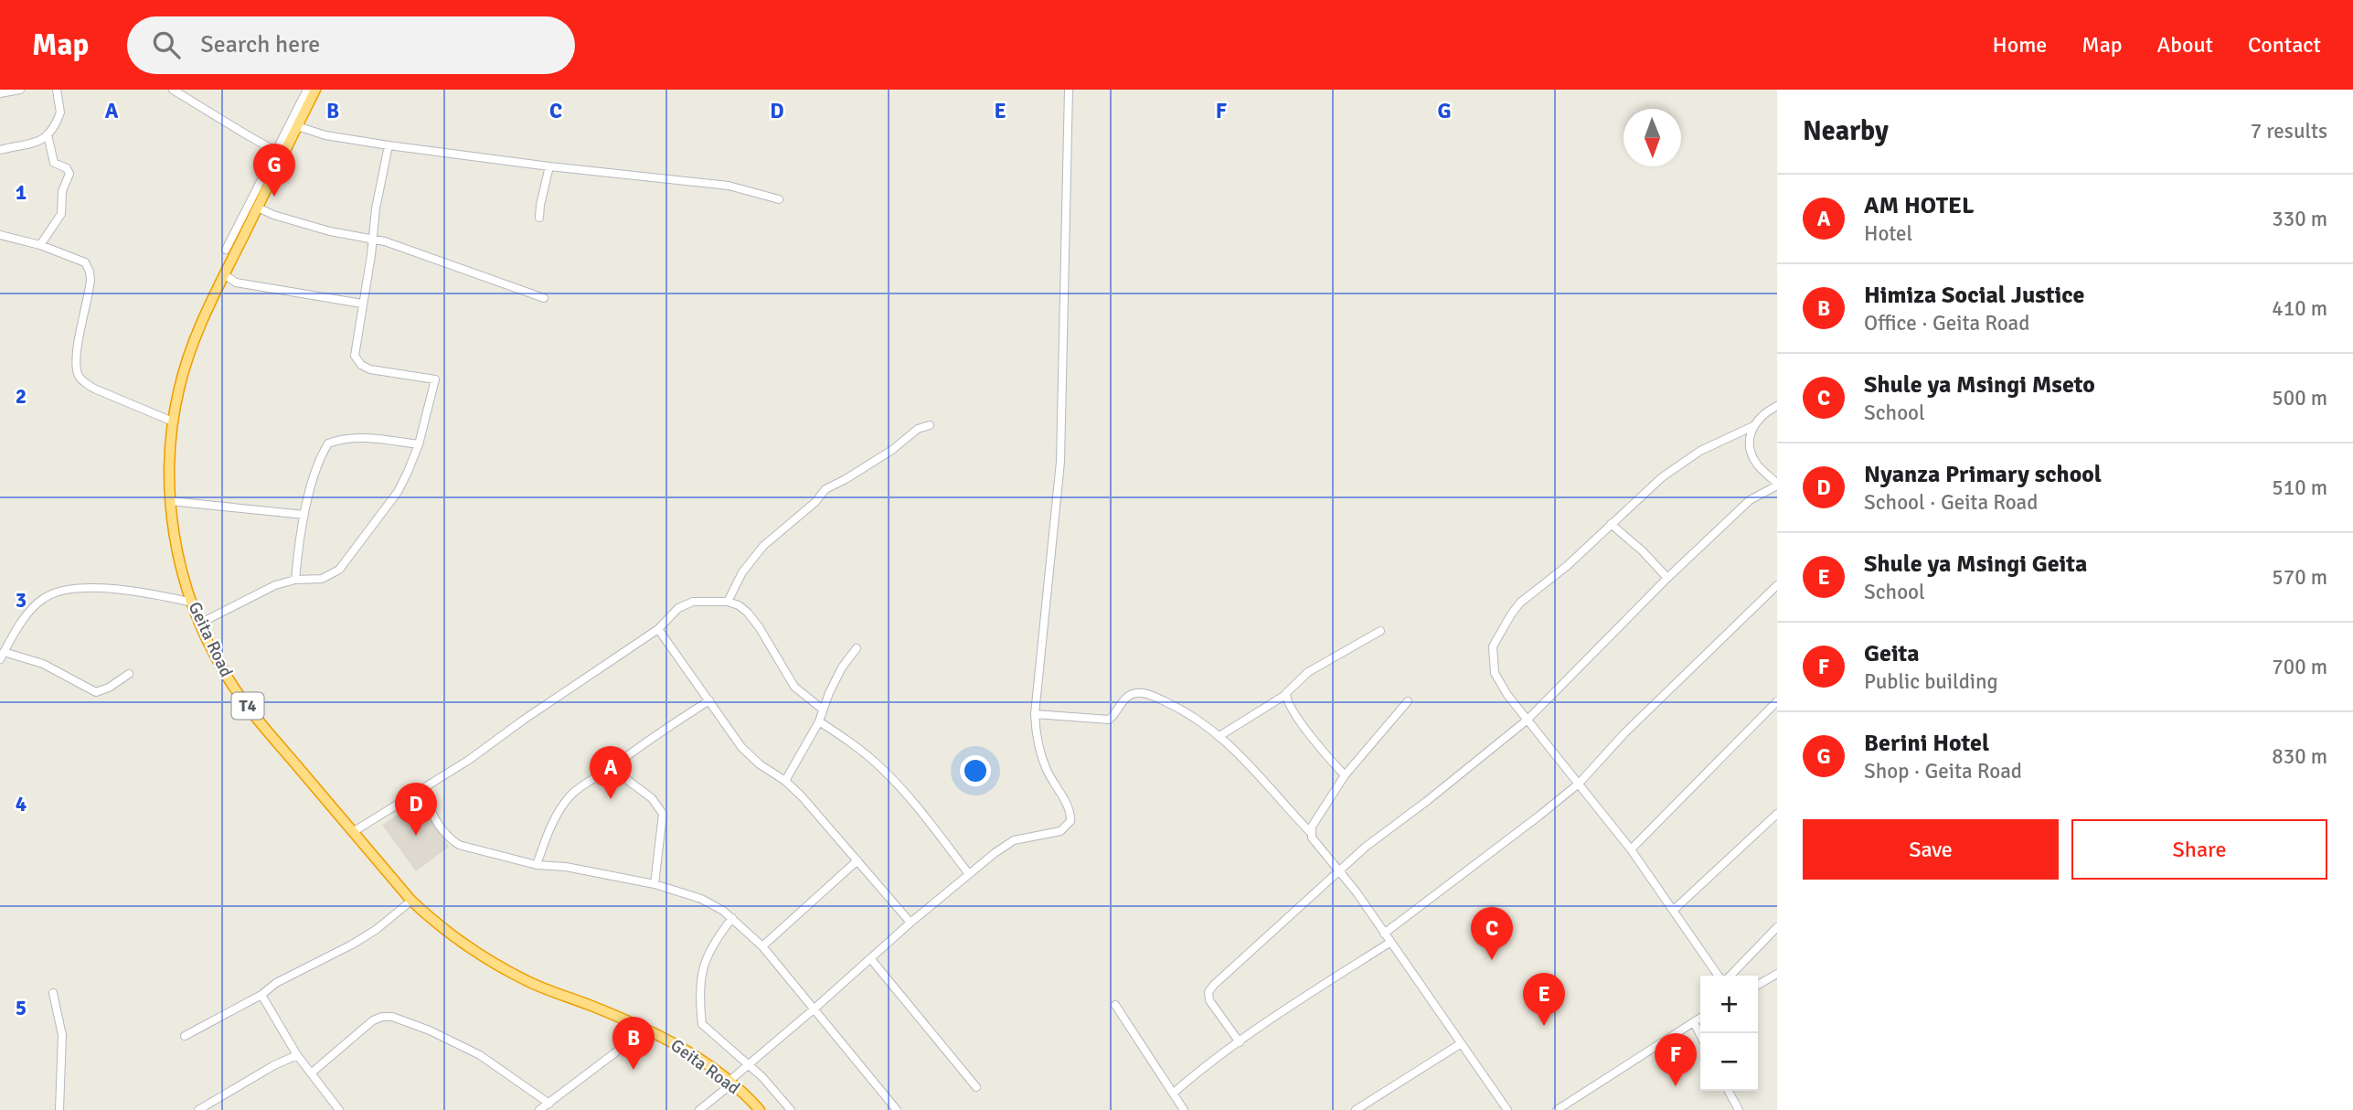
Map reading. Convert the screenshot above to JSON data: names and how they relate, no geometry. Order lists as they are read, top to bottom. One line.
{"streets":{"highway":["Geita Road","T4"]},"north":"bottom","page":{"header":"Map","search":"Search here","nav":["Home","Map","About","Contact"],"heading":["Nearby","7 results"],"pins":["G","A","D","C","E","B","F"],"list":[{"mark":"A","name":"AM HOTEL","note":"Hotel","value":"330 m"},{"mark":"B","name":"Himiza Social Justice","note":"Office · Geita Road","value":"410 m"},{"mark":"C","name":"Shule ya Msingi Mseto","note":"School","value":"500 m"},{"mark":"D","name":"Nyanza Primary school","note":"School · Geita Road","value":"510 m"},{"mark":"E","name":"Shule ya Msingi Geita","note":"School","value":"570 m"},{"mark":"F","name":"Geita","note":"Public building","value":"700 m"},{"mark":"G","name":"Berini Hotel","note":"Shop · Geita Road","value":"830 m"}],"buttons":["Save","Share"],"map_buttons":["+","−"]},"grid":{"columns":["A","B","C","D","E","F","G"],"rows":["1","2","3","4","5"]}}
